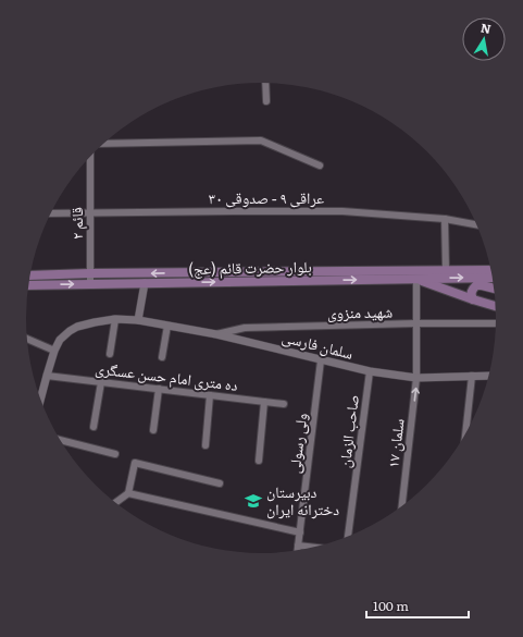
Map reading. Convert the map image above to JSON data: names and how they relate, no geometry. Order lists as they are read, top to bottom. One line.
{"streets":{"main road":["بلوار حضرت قائم (عج)"],"street":["عراقی ۹ - صدوقی ۳۰","قائم ۲","شهید منزوی","سلمان فارسی","ده متری امام حسن عسگری","صاحب الزمان","ولی رسولی","سلمان ۱۷"]},"crossings":[["عراقی ۹ - صدوقی ۳۰","قائم ۲"],["قائم ۲","بلوار حضرت قائم (عج)"],["بلوار حضرت قائم (عج)","سلمان ۱۷"],["شهید منزوی","سلمان فارسی"],["شهید منزوی","سلمان ۱۷"],["سلمان فارسی","ده متری امام حسن عسگری"],["سلمان فارسی","صاحب الزمان"],["سلمان فارسی","ولی رسولی"],["سلمان فارسی","سلمان ۱۷"]],"places":{"school or university":["دبیرستان دخترانه ایران"]},"scale_bar":"100 m","north":"top"}
